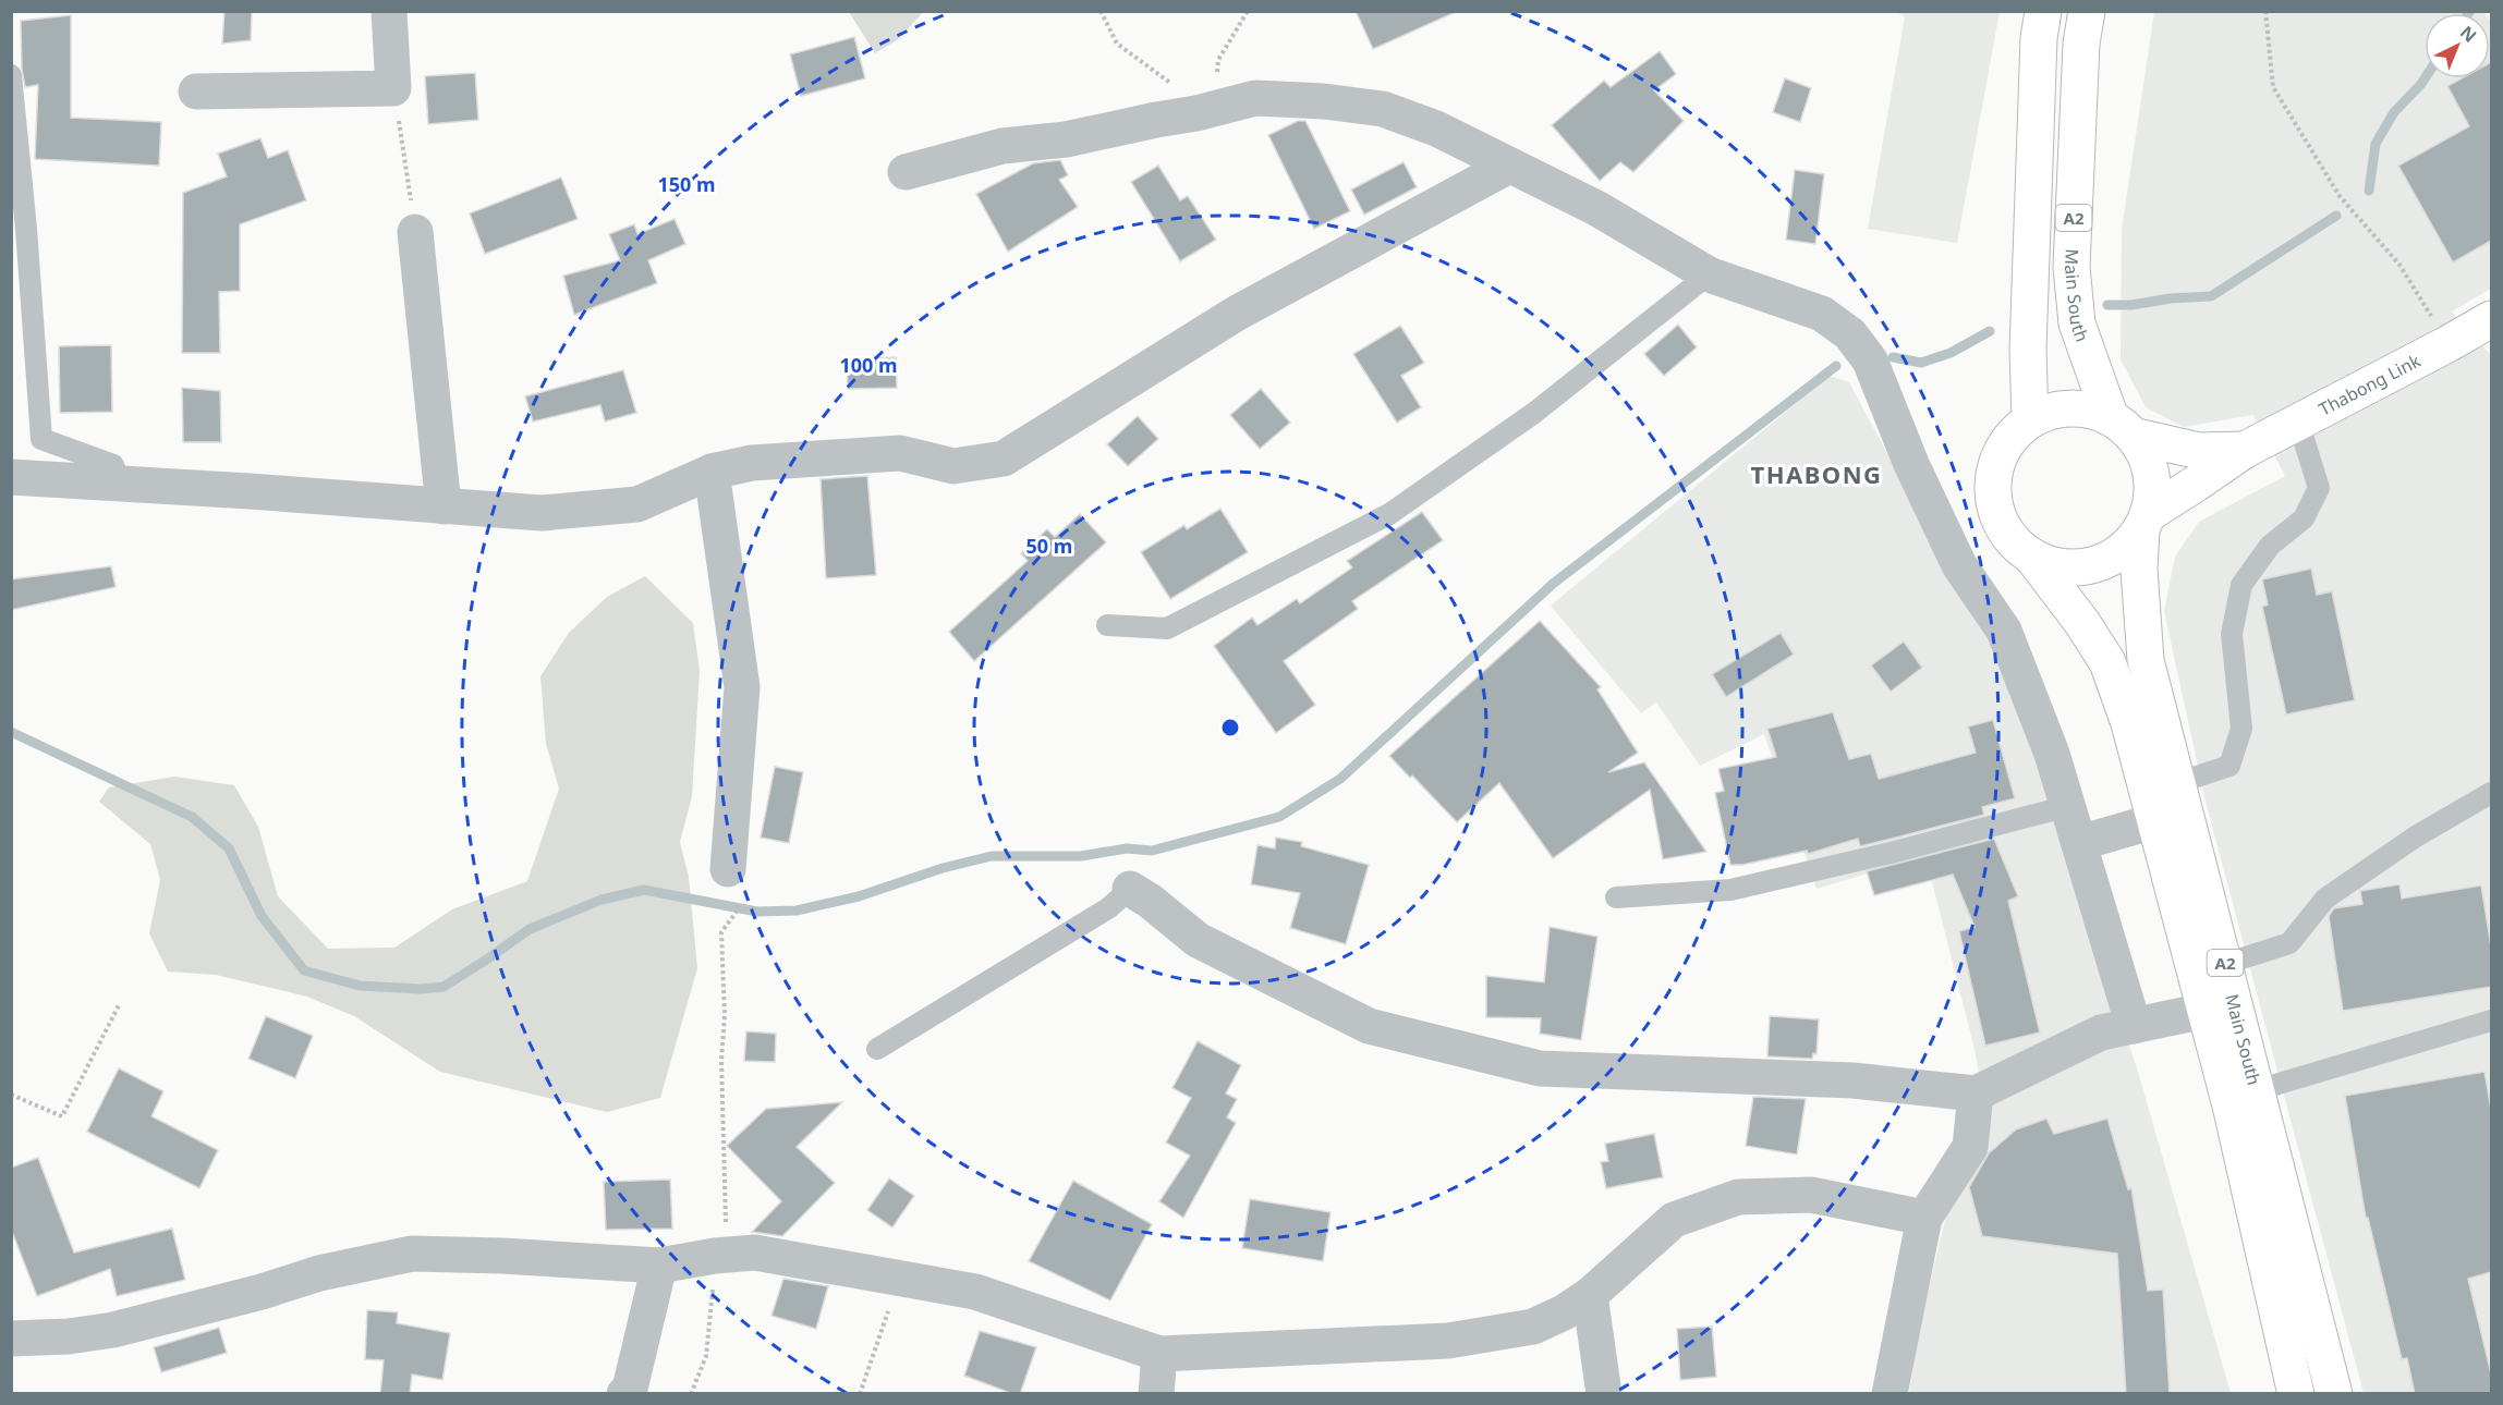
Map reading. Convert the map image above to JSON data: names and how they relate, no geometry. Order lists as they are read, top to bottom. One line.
{"streets":{"main road":["A2","Main South","Thabong Link"]},"crossings":[["A2","Main South"],["A2","Thabong Link"],["Main South","Thabong Link"]],"districts":["THABONG"],"north":"top right","rings":["150 m","100 m","50 m"]}
